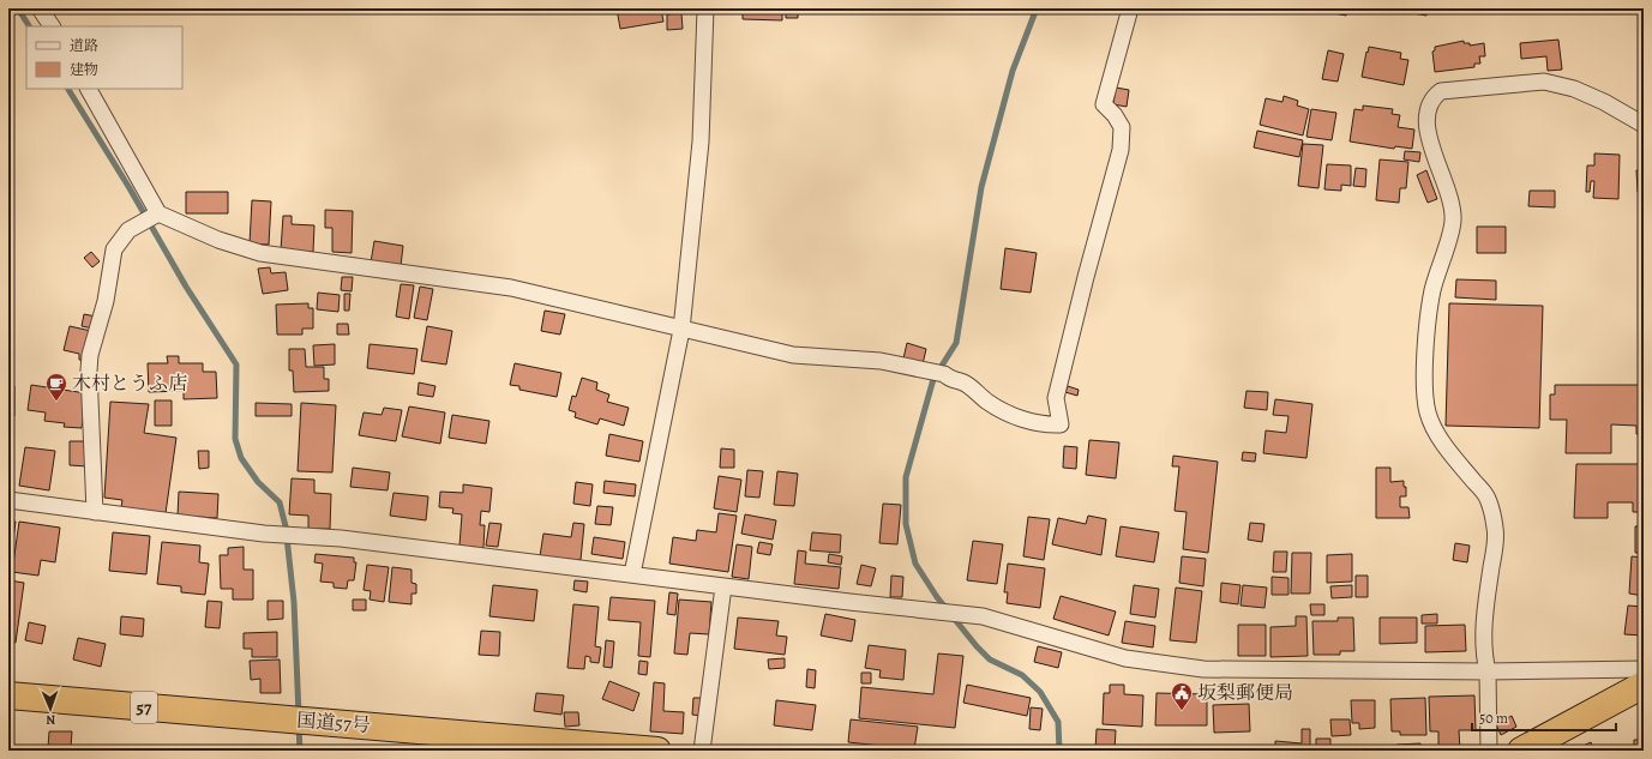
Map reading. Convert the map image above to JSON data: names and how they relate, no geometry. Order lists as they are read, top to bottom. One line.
{"streets":{"highway":["57","国道57号"]},"places":{"cafe":["木村とうふ店"],"public building":["坂梨郵便局"]},"legend":["道路","建物"],"scale_bar":"50 m","north":"bottom"}
